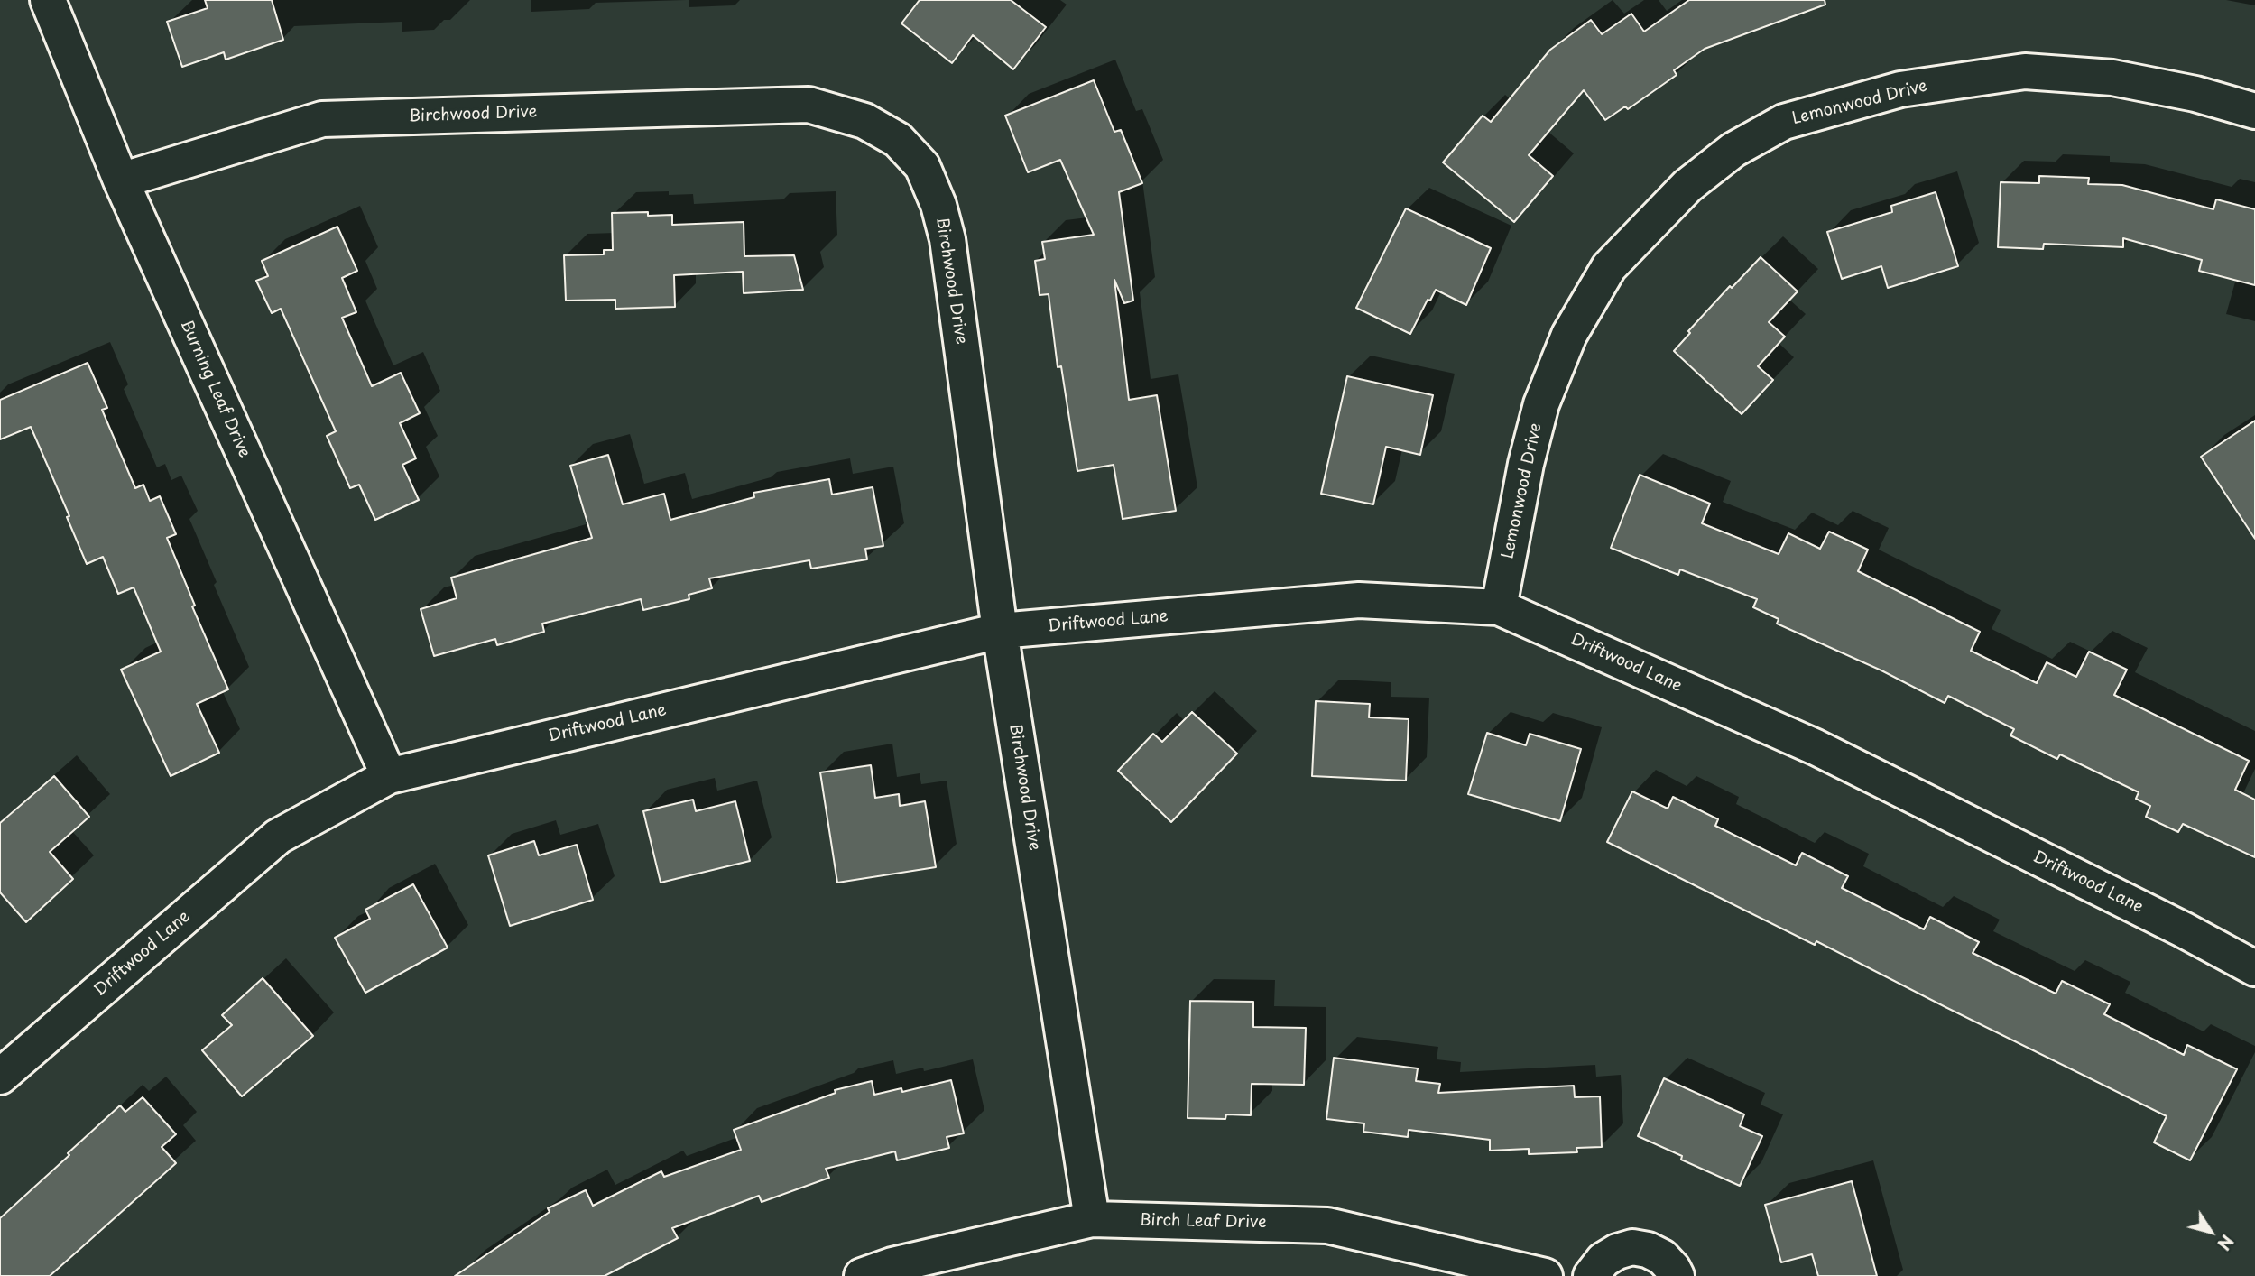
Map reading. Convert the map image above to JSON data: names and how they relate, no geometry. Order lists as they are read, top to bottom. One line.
{"streets":{"street":["Lemonwood Drive","Birchwood Drive","Burning Leaf Drive","Driftwood Lane","Birch Leaf Drive"]},"crossings":[["Lemonwood Drive","Driftwood Lane"],["Birchwood Drive","Burning Leaf Drive"],["Birchwood Drive","Driftwood Lane"],["Birchwood Drive","Birch Leaf Drive"],["Burning Leaf Drive","Driftwood Lane"]],"north":"bottom right"}
